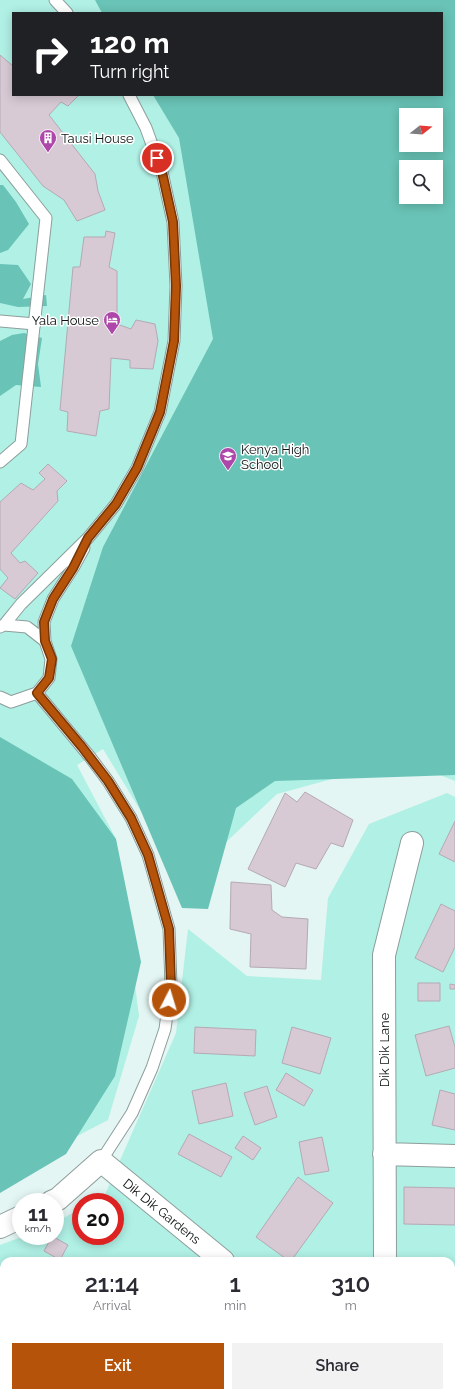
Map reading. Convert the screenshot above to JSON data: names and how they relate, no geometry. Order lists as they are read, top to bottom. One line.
{"streets":{"street":["Dik Dik Lane","Dik Dik Gardens"]},"places":{"building":["Tausi House"],"hotel":["Yala House"],"school or university":["Kenya High School"]},"north":"right","page":{"turn":["120 m","Turn right"],"speed":"11 km/h","limit":"20","eta":["21:14","Arrival","1","min","310","m"],"buttons":["Exit","Share"]}}
